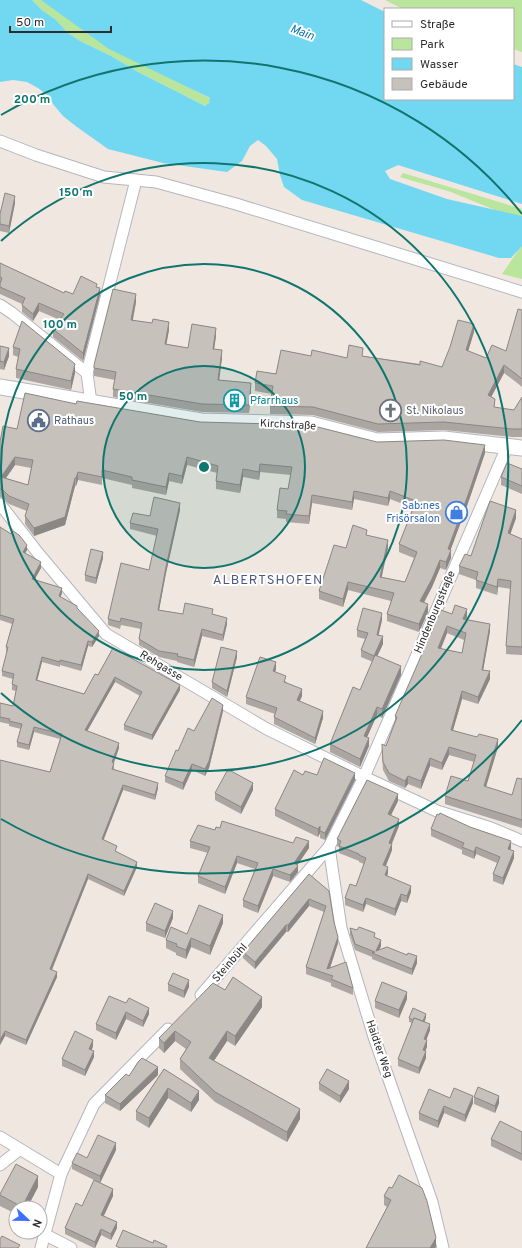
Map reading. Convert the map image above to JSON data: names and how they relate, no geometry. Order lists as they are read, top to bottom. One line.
{"streets":{"street":["Kirchstraße","Hindenburgstraße","Rehgasse","Steinbühl","Haidter Weg"]},"crossings":[["Kirchstraße","Hindenburgstraße"],["Hindenburgstraße","Rehgasse"],["Hindenburgstraße","Steinbühl"],["Rehgasse","Steinbühl"],["Steinbühl","Haidter Weg"]],"districts":["ALBERTSHOFEN"],"water":["Main"],"places":{"building":["Pfarrhaus"],"church":["St. Nikolaus"],"public building":["Rathaus"],"shop":["Sab:nes Frisörsalon"]},"legend":["Straße","Park","Wasser","Gebäude"],"scale_bar":"50 m","north":"right","rings":["200 m","150 m","100 m","50 m"]}
